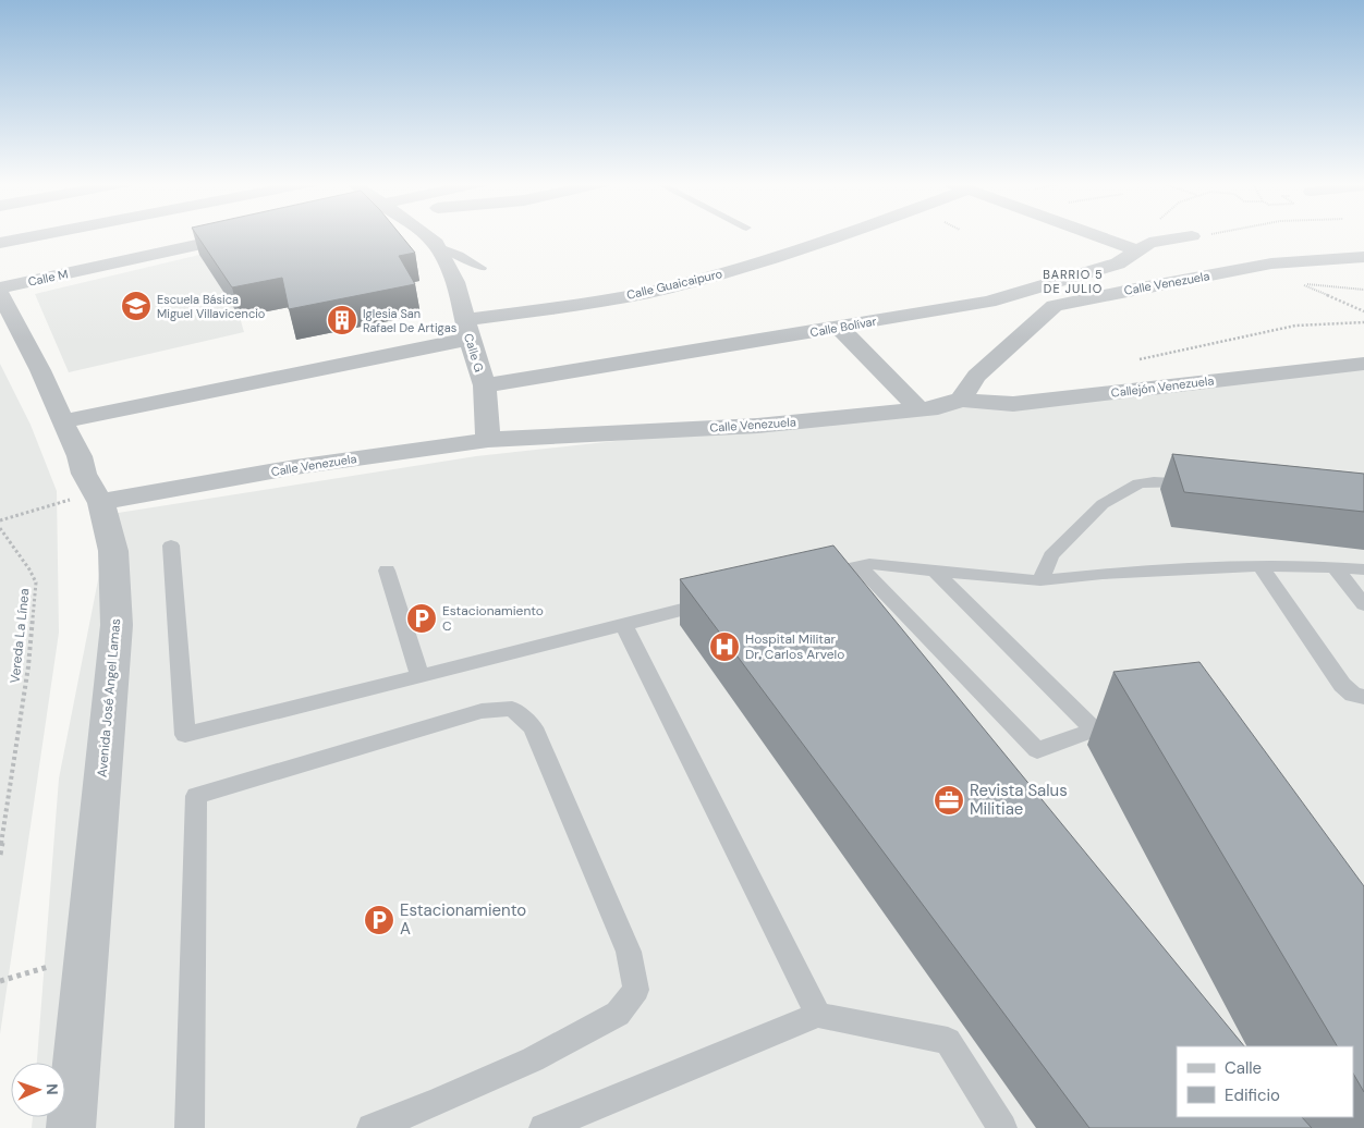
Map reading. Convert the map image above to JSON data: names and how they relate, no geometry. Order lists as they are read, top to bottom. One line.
{"streets":{"street":["Calle M","Calle Venezuela","Calle Guaicaipuro","Calle Bolívar","Calle G","Callejón Venezuela","Avenida José Angel Lamas"],"path":["Vereda La Línea"]},"crossings":[["Calle Venezuela","Calle G"],["Calle Venezuela","Callejón Venezuela"],["Calle Venezuela","Avenida José Angel Lamas"],["Calle Guaicaipuro","Calle G"],["Calle Guaicaipuro","Avenida José Angel Lamas"],["Calle Bolívar","Calle G"]],"districts":["BARRIO 5 DE JULIO"],"places":{"school or university":["Escuela Básica Miguel Villavicencio"],"building":["Iglesia San Rafael De Artigas"],"parking":["Estacionamiento C","Estacionamiento A"],"hospital":["Hospital Militar Dr. Carlos Arvelo"],"office":["Revista Salus Militiae"]},"legend":["Calle","Edificio"],"north":"right"}
